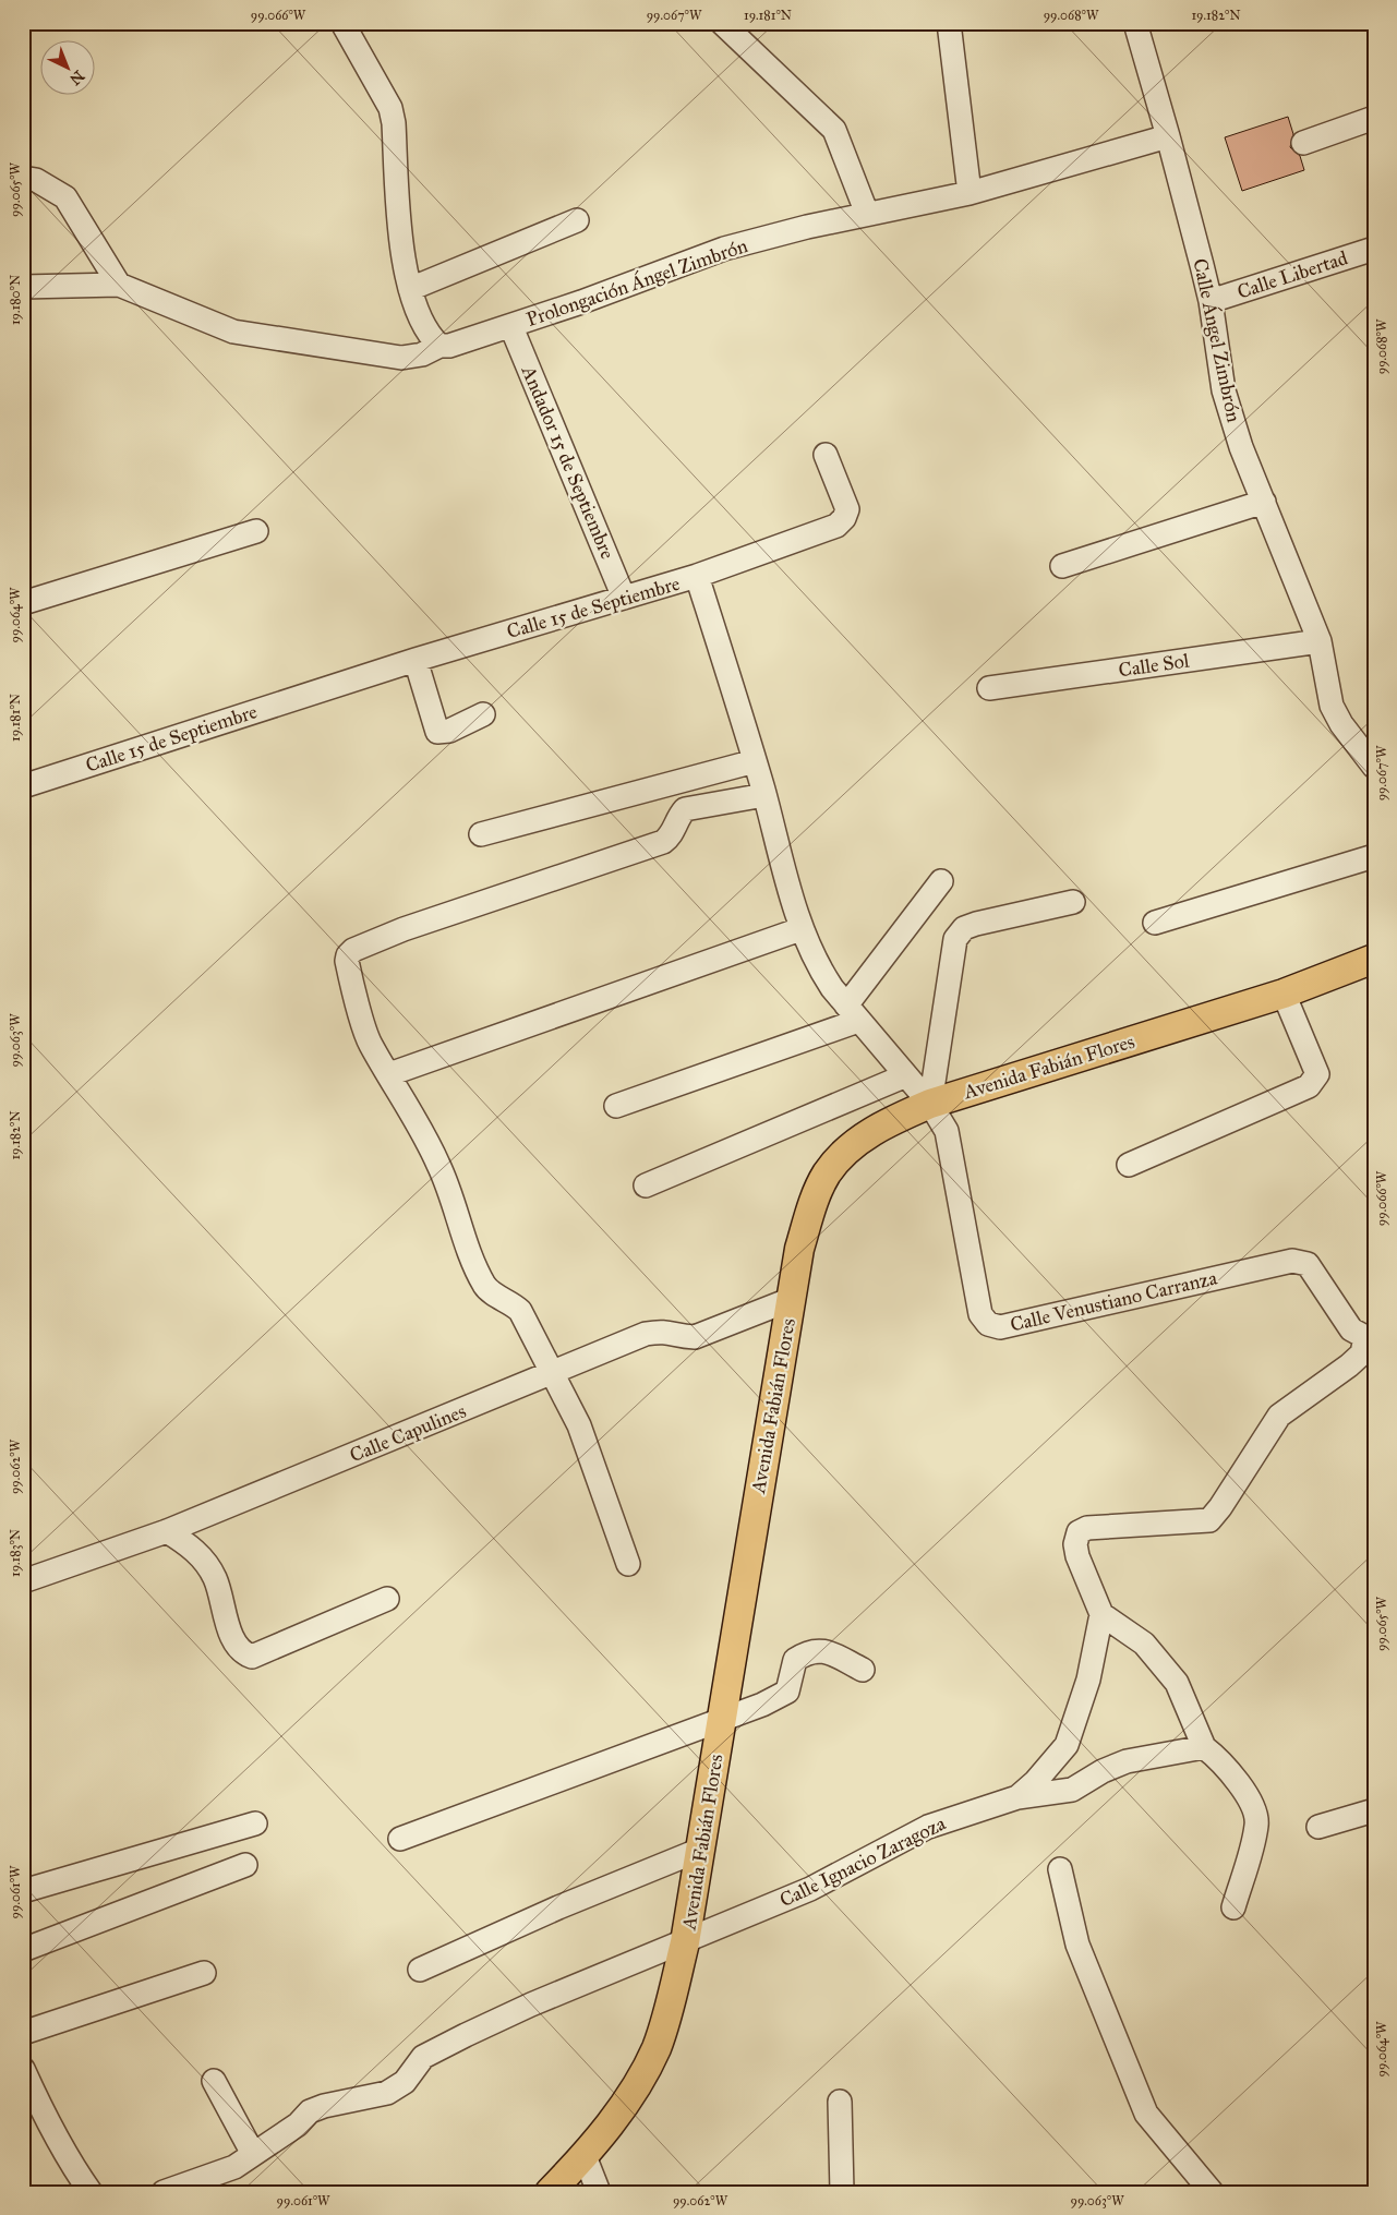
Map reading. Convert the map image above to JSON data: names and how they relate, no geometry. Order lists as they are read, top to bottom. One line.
{"streets":{"main road":["Avenida Fabián Flores"],"street":["Calle Libertad","Prolongación Ángel Zimbrón","Calle Ángel Zimbrón","Andador 15 de Septiembre","Calle 15 de Septiembre","Calle Sol","Calle Venustiano Carranza","Calle Capulines","Calle Ignacio Zaragoza"]},"crossings":[["Calle Libertad","Calle Ángel Zimbrón"],["Prolongación Ángel Zimbrón","Calle Ángel Zimbrón"],["Prolongación Ángel Zimbrón","Andador 15 de Septiembre"],["Calle Ángel Zimbrón","Calle Sol"],["Andador 15 de Septiembre","Calle 15 de Septiembre"],["Calle 15 de Septiembre","Avenida Fabián Flores"],["Calle 15 de Septiembre","Calle Venustiano Carranza"],["Avenida Fabián Flores","Calle Venustiano Carranza"],["Avenida Fabián Flores","Calle Capulines"],["Avenida Fabián Flores","Calle Ignacio Zaragoza"]],"north":"bottom right","coordinates":["99.066°W","99.067°W","19.181°N","99.068°W","19.182°N","99.065°W","19.180°N","99.064°W","99.063°W","99.062°W","19.183°N","99.061°W"]}
